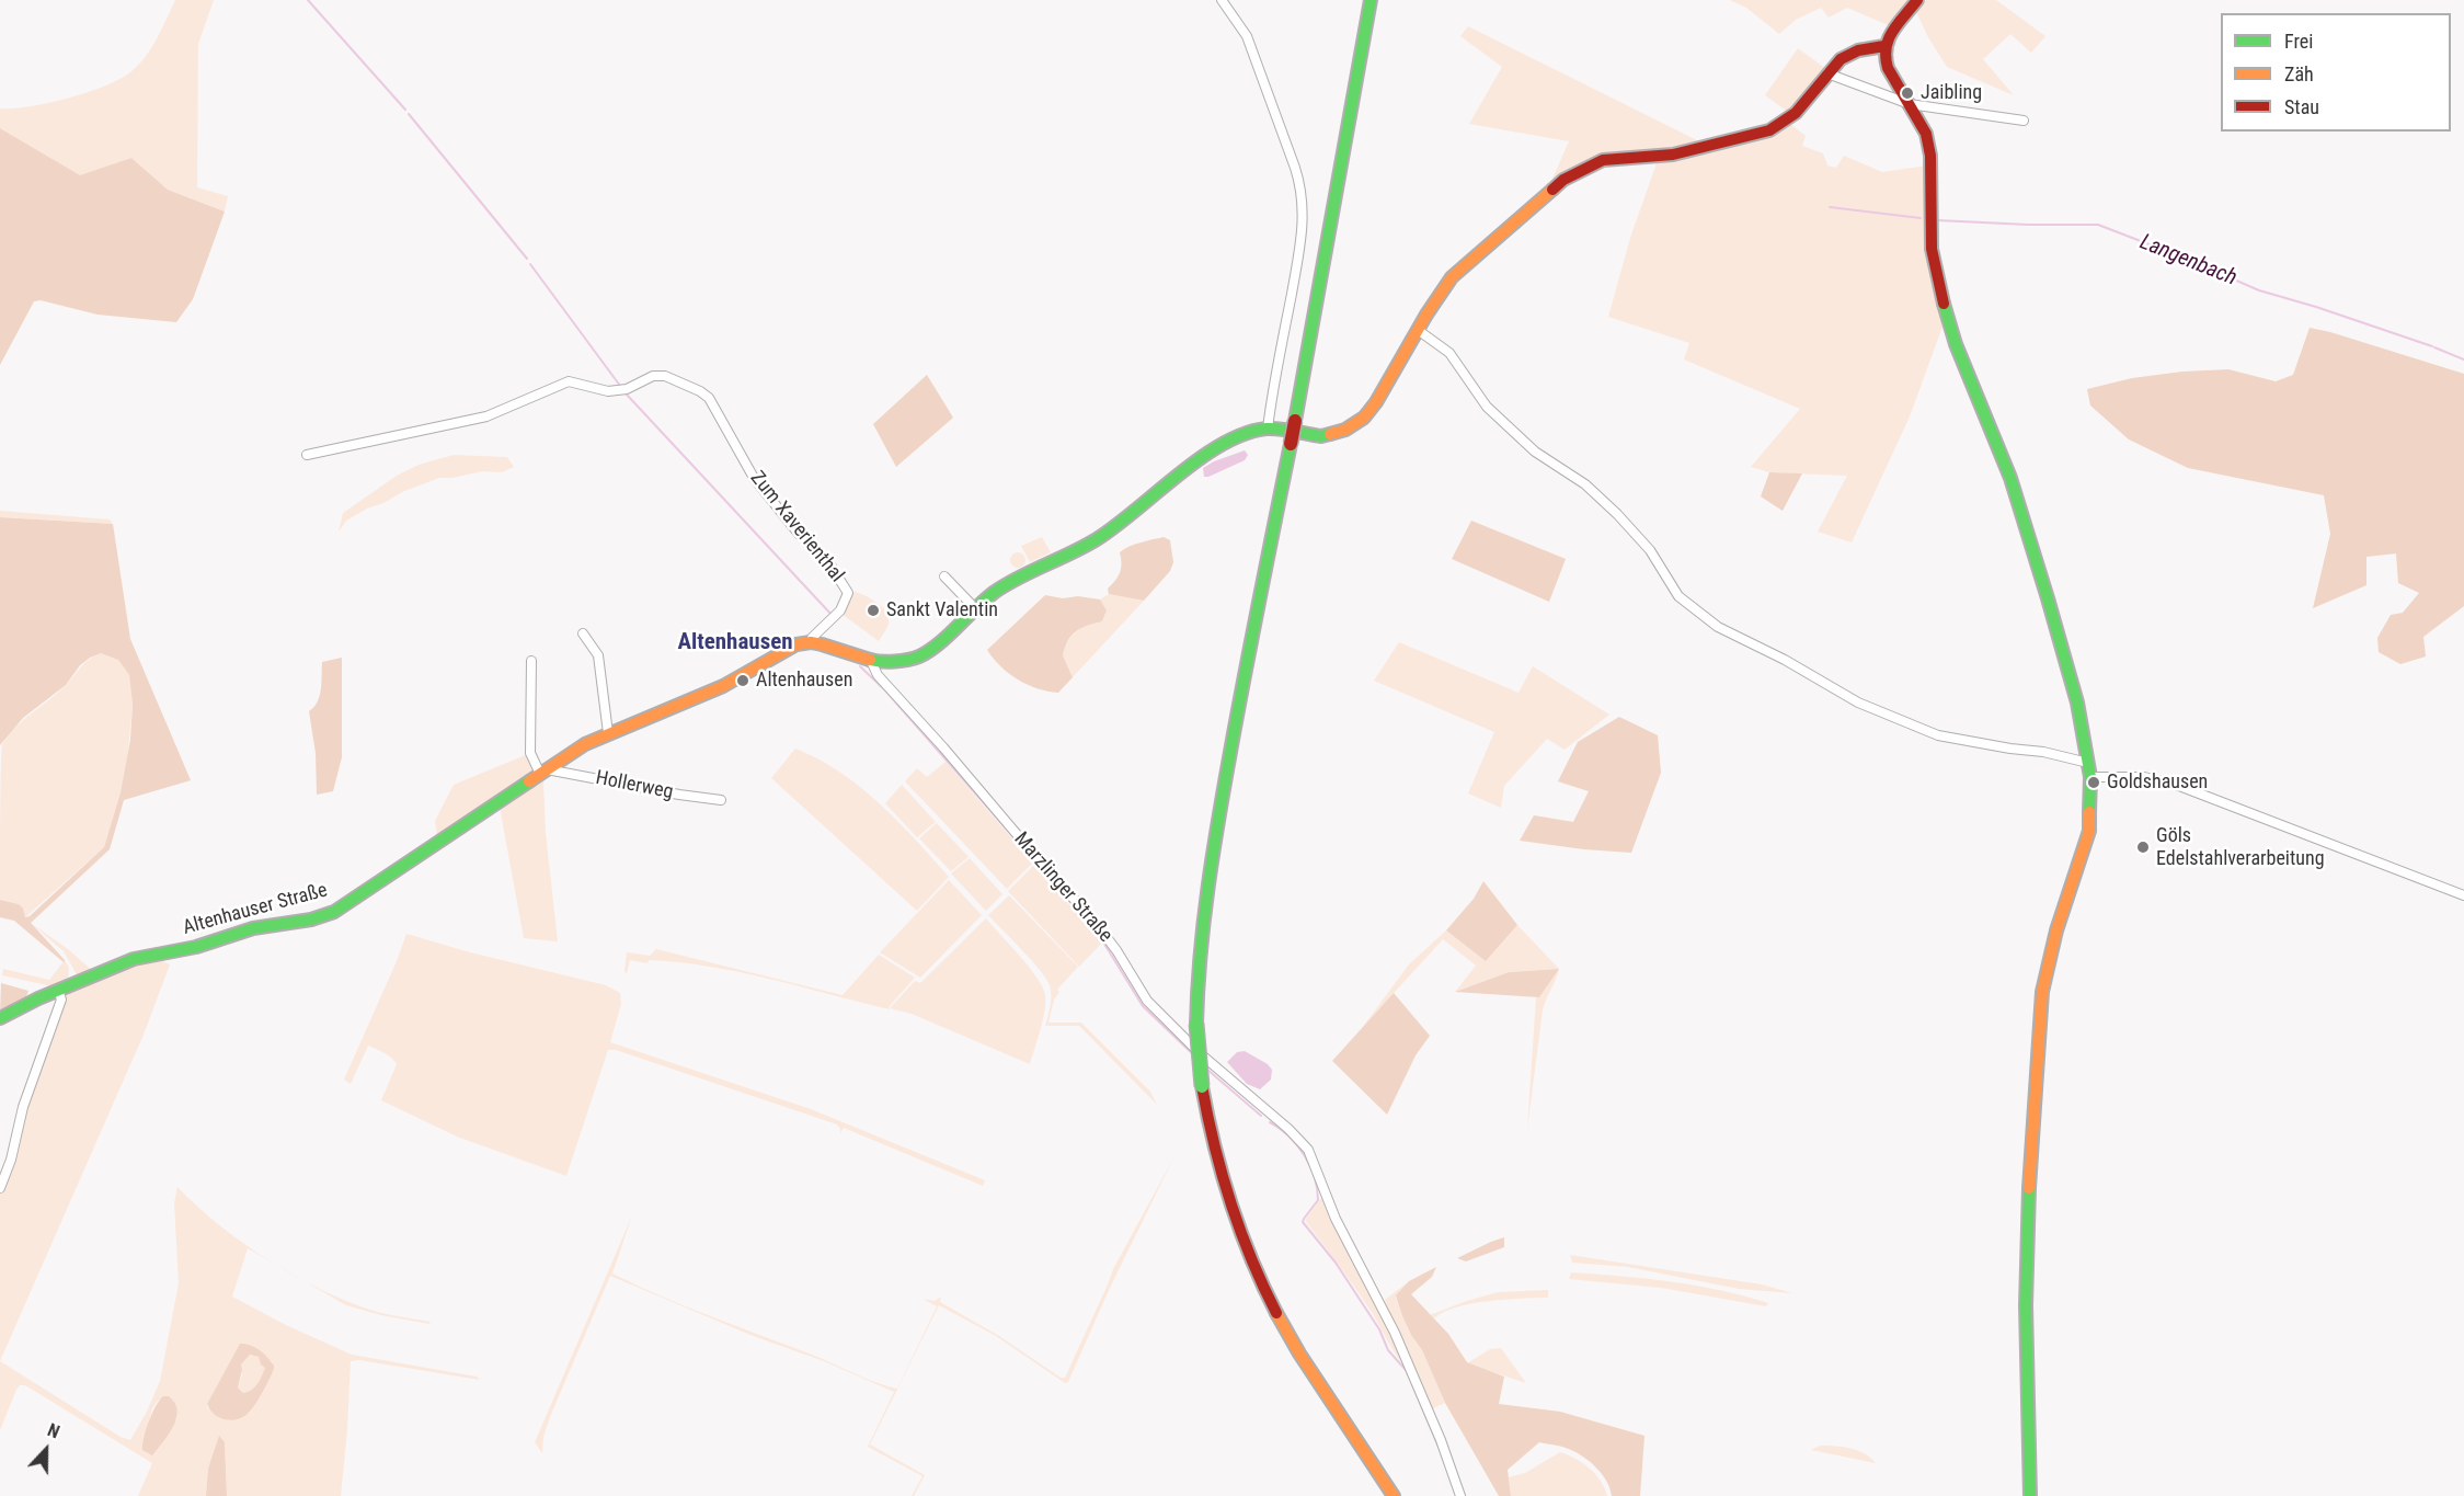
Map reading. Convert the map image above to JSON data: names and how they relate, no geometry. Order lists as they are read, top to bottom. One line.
{"streets":{"street":["Zum Xaverienthal","Hollerweg","Marzlinger Straße","Altenhauser Straße"]},"crossings":[["Zum Xaverienthal","Altenhauser Straße"],["Hollerweg","Altenhauser Straße"]],"districts":["Altenhausen"],"water":["Langenbach"],"places":["Jaibling","Sankt Valentin","Altenhausen","Goldshausen","Göls Edelstahlverarbeitung"],"legend":["Frei","Zäh","Stau"],"north":"top"}
